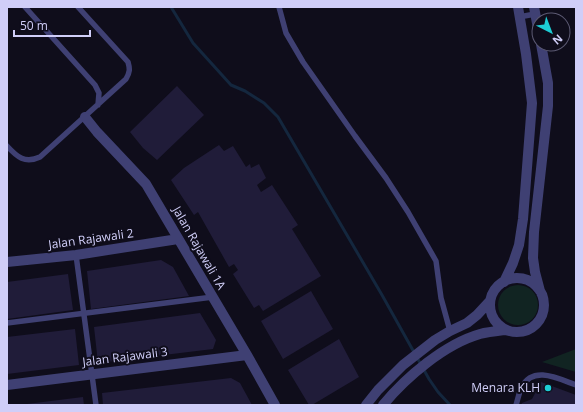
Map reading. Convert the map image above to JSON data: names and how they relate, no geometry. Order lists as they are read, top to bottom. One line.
{"streets":{"street":["Jalan Rajawali 2","Jalan Rajawali 1A","Jalan Rajawali 3"]},"crossings":[["Jalan Rajawali 2","Jalan Rajawali 1A"],["Jalan Rajawali 1A","Jalan Rajawali 3"]],"places":["Menara KLH"],"scale_bar":"50 m","north":"bottom right"}
